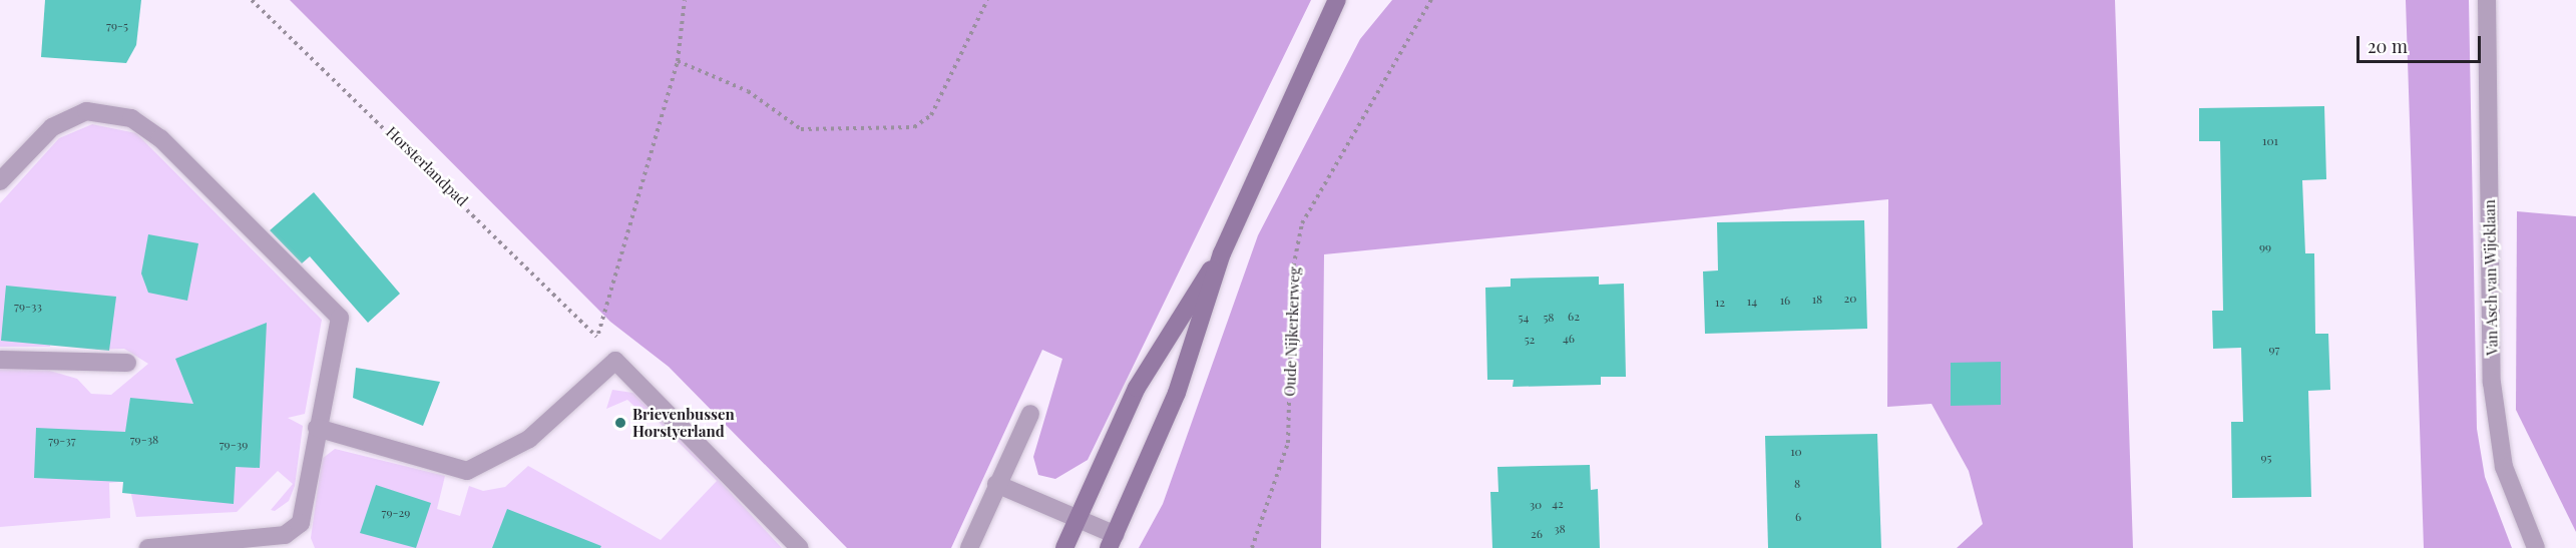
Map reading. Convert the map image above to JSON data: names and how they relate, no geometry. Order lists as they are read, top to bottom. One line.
{"streets":{"street":["Van Asch van Wijcklaan"],"path":["Horsterlandpad","Oude Nijkerkerweg"]},"places":["Brievenbussen Horstyerland"],"house_numbers":["79-5","101","99","20","18","16","14","12","79-33","62","54","58","46","52","97","79-38","79-37","79-39","10","95","8","42","30","79-29","6","38","26"],"scale_bar":"20 m"}
